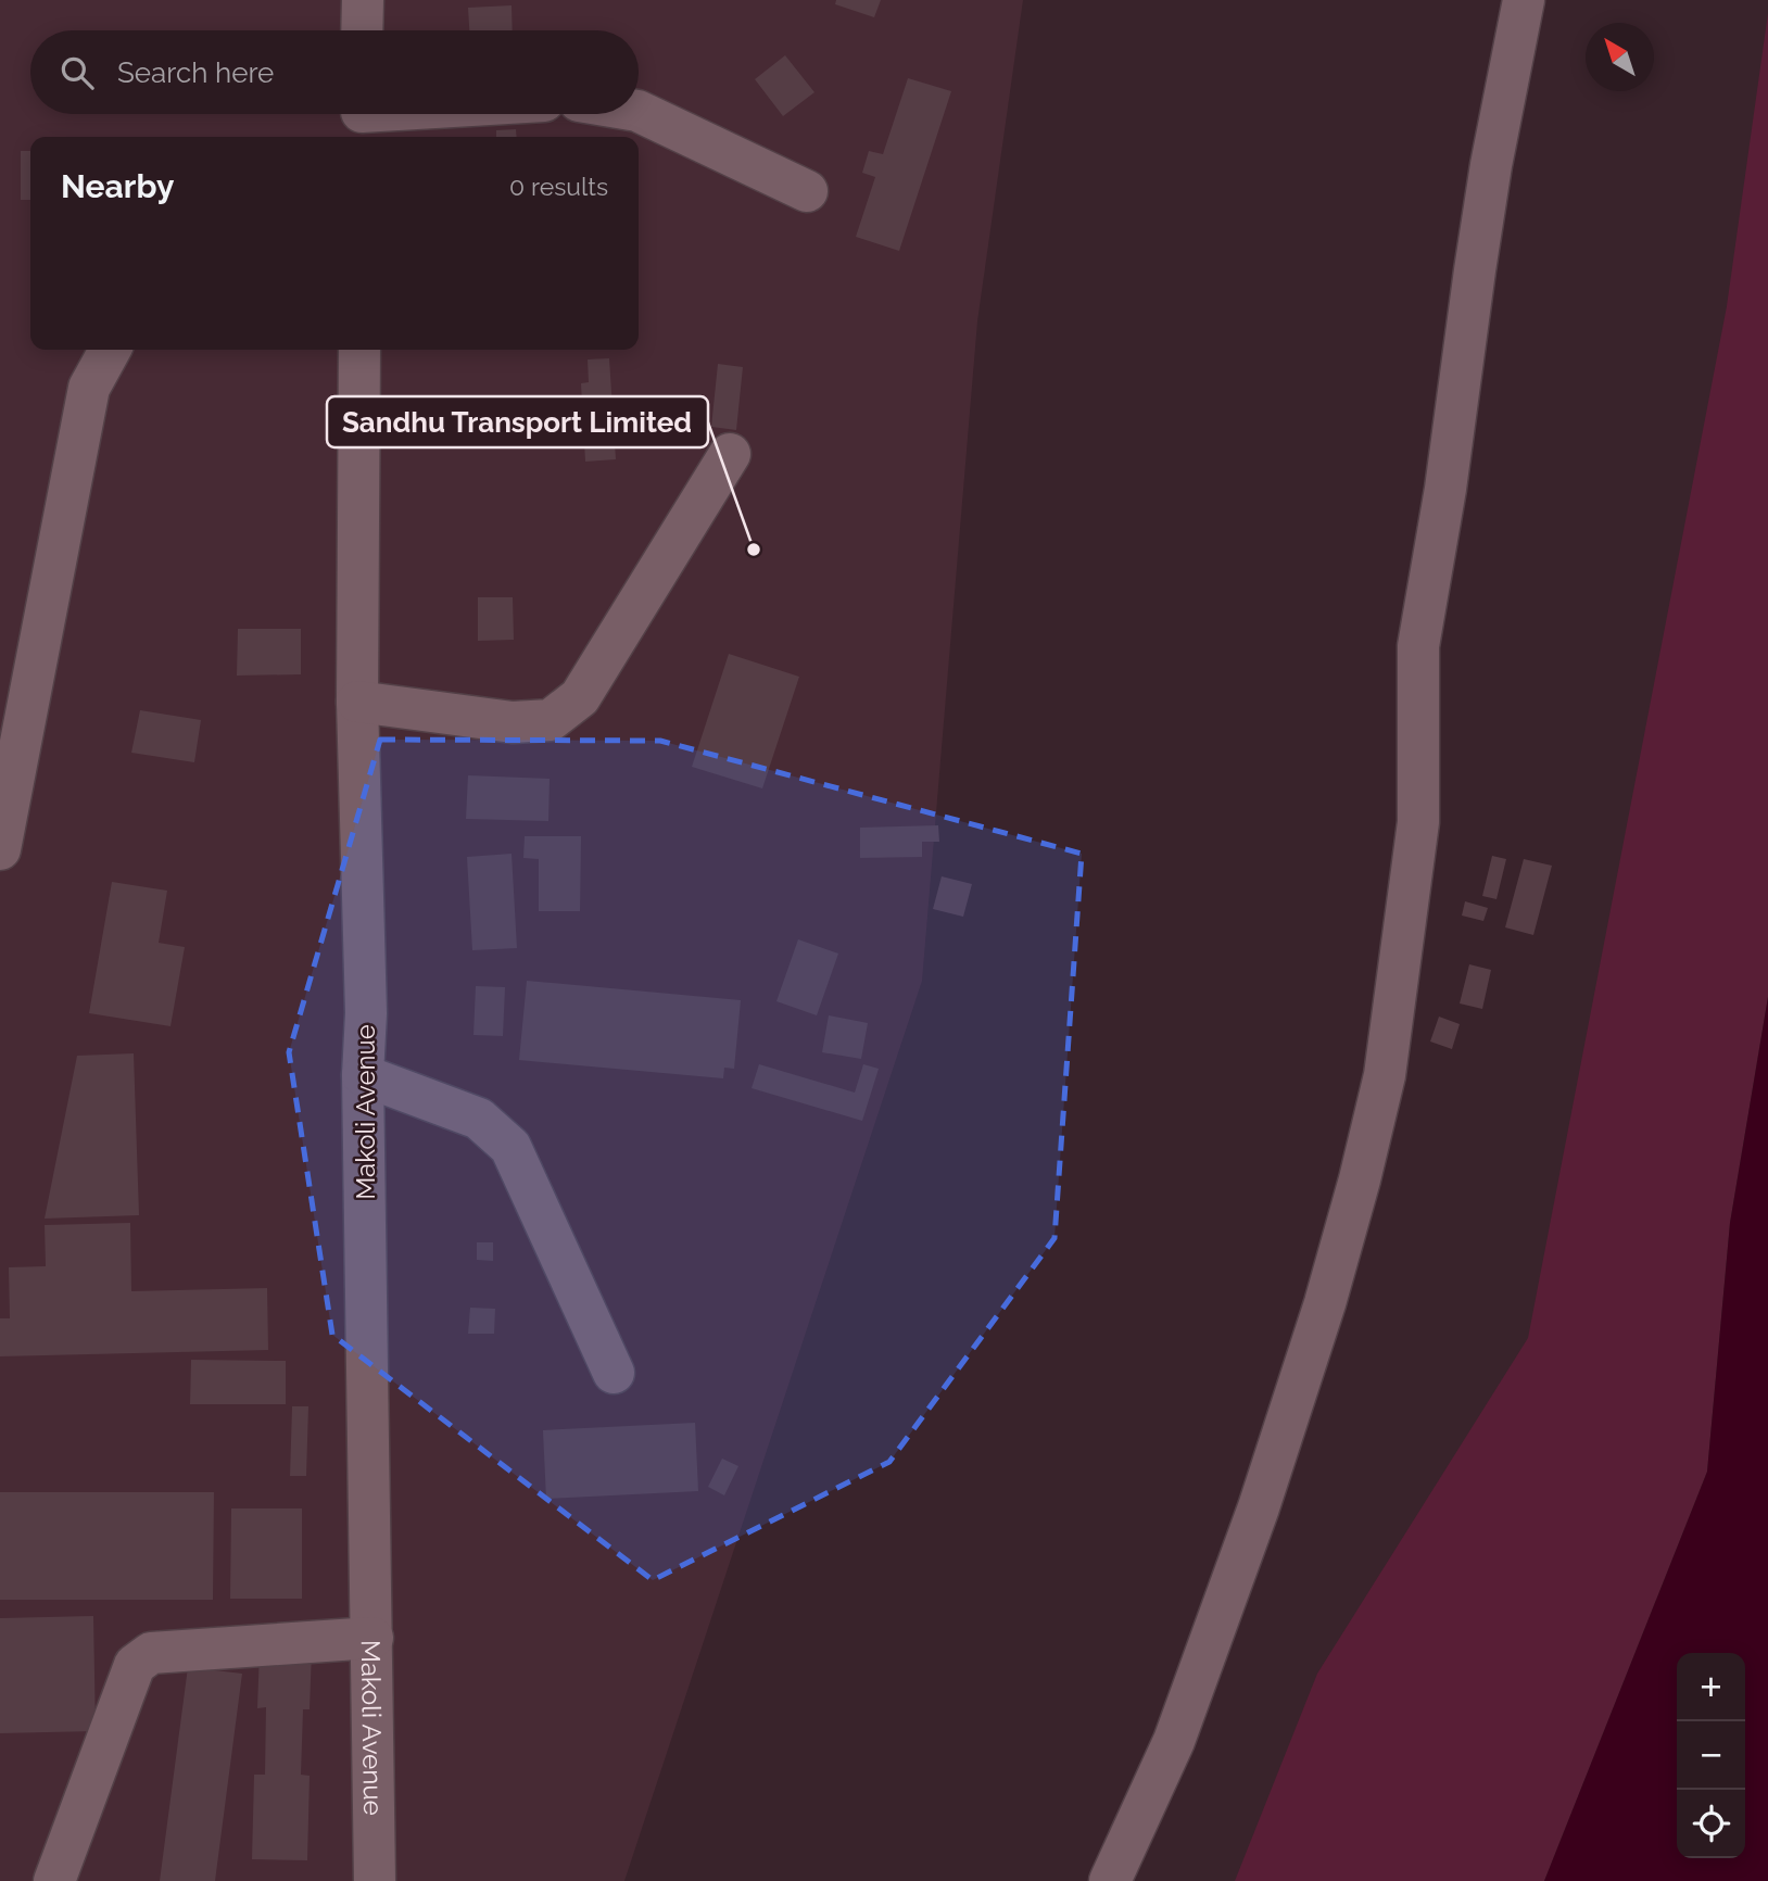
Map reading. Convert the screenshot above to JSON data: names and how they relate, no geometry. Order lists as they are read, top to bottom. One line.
{"streets":{"street":["Makoli Avenue"]},"places":["Sandhu Transport Limited"],"north":"top left","page":{"search":"Search here","heading":["Nearby","0 results"],"map_buttons":["+","−"]}}
